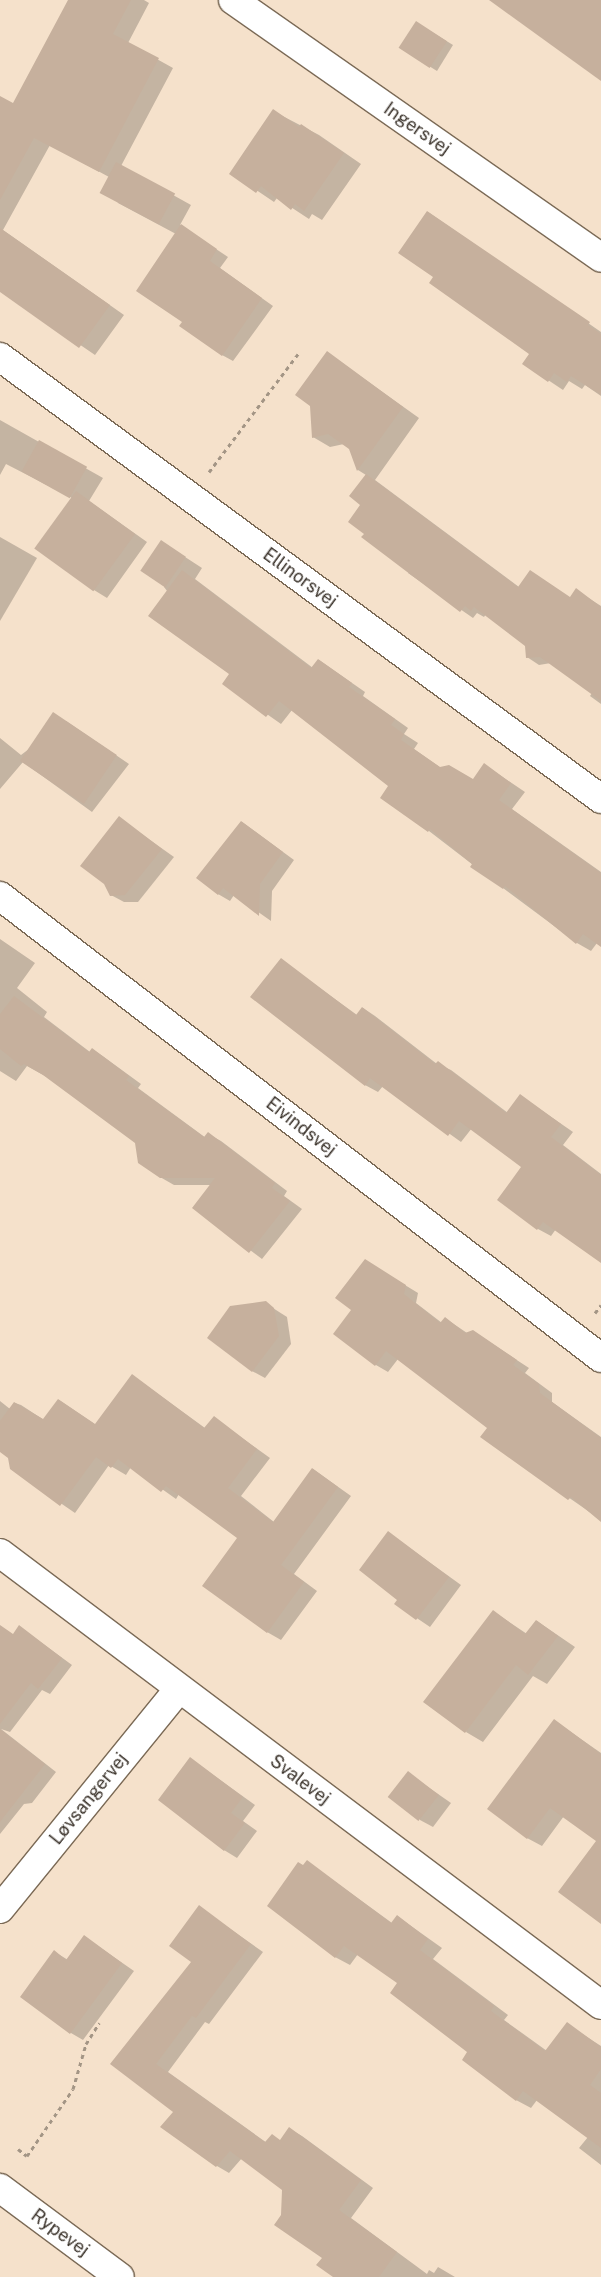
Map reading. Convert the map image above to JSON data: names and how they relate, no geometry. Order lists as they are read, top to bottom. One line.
{"streets":{"street":["Ingersvej","Ellinorsvej","Eivindsvej","Svalevej","Løvsangervej","Rypevej"]},"crossings":[["Svalevej","Løvsangervej"]]}
